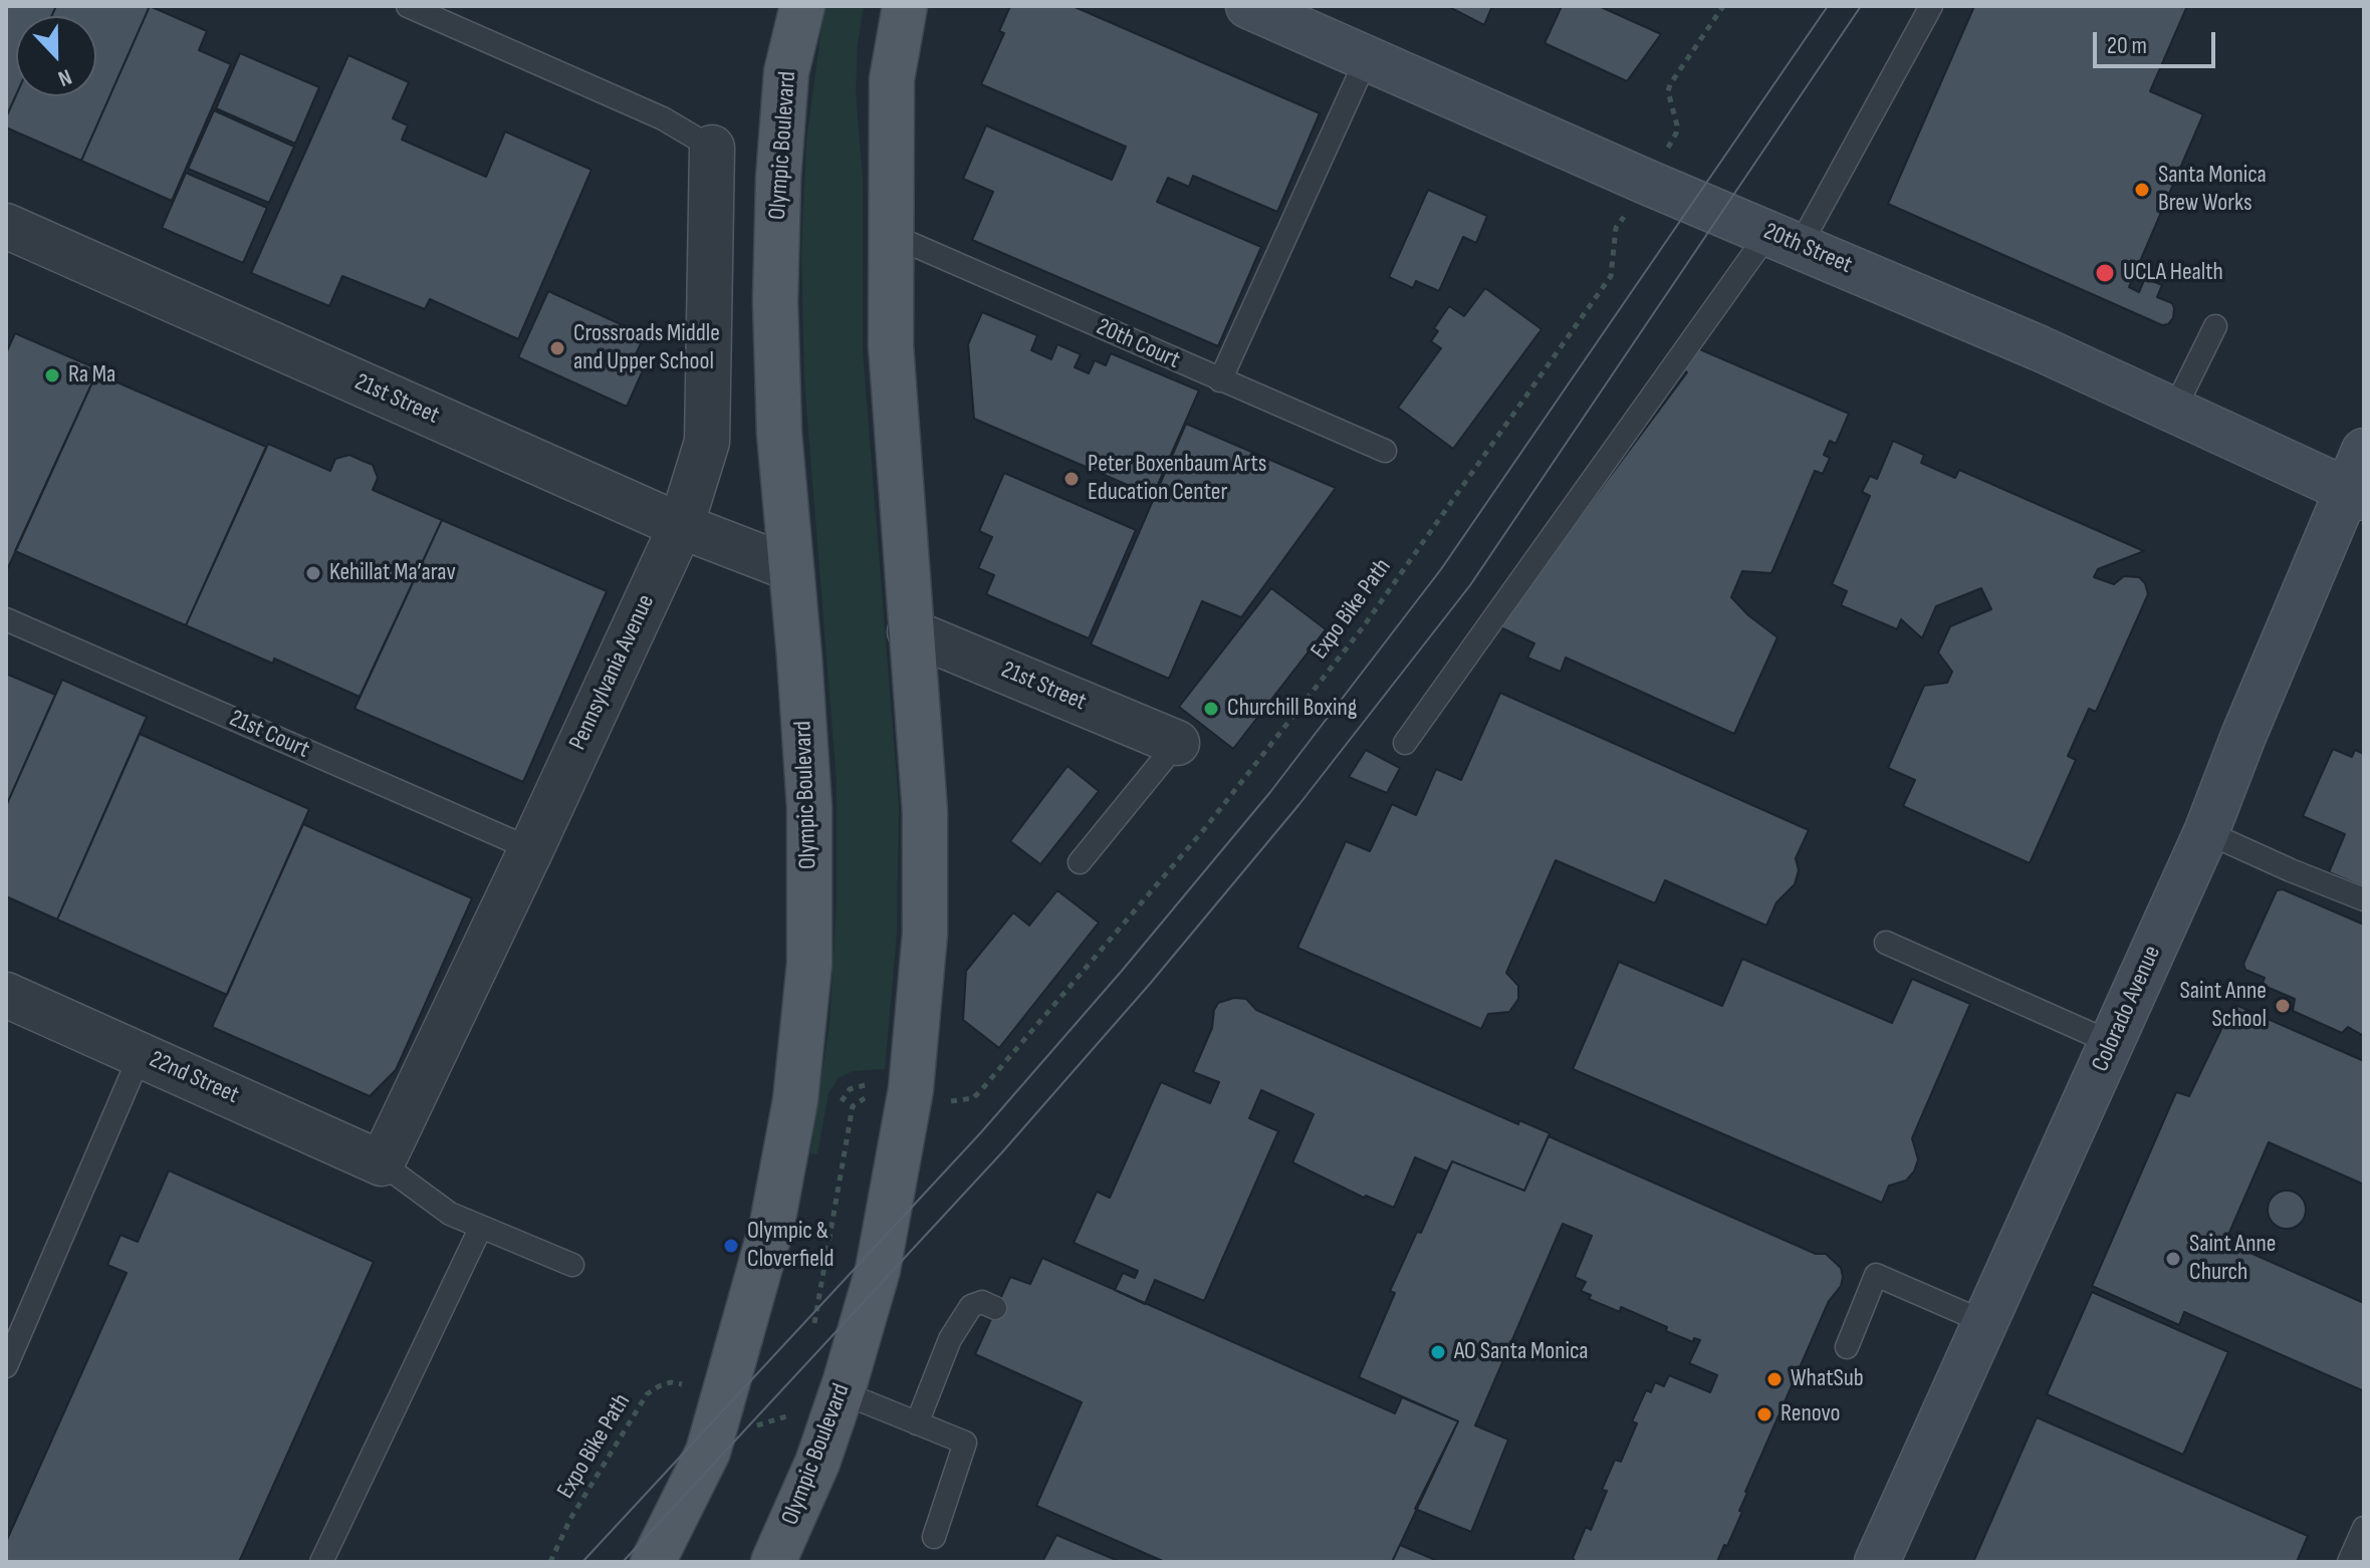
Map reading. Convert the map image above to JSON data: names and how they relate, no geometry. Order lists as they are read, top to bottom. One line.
{"streets":{"main road":["Olympic Boulevard","20th Street","Colorado Avenue"],"street":["21st Street","Pennsylvania Avenue","22nd Street"],"lane":["20th Court","21st Court"],"path":["Expo Bike Path"]},"crossings":[["Olympic Boulevard","20th Court"],["Olympic Boulevard","21st Street"],["20th Street","Colorado Avenue"],["21st Street","Pennsylvania Avenue"],["Pennsylvania Avenue","21st Court"],["Pennsylvania Avenue","22nd Street"]],"places":["Santa Monica Brew Works","UCLA Health","Crossroads Middle and Upper School","Ra Ma","Peter Boxenbaum Arts Education Center","Kehillat Ma’arav","Churchill Boxing","Saint Anne School","Olympic & Cloverfield","Saint Anne Church","AO Santa Monica","WhatSub","Renovo"],"scale_bar":"20 m","north":"bottom"}
